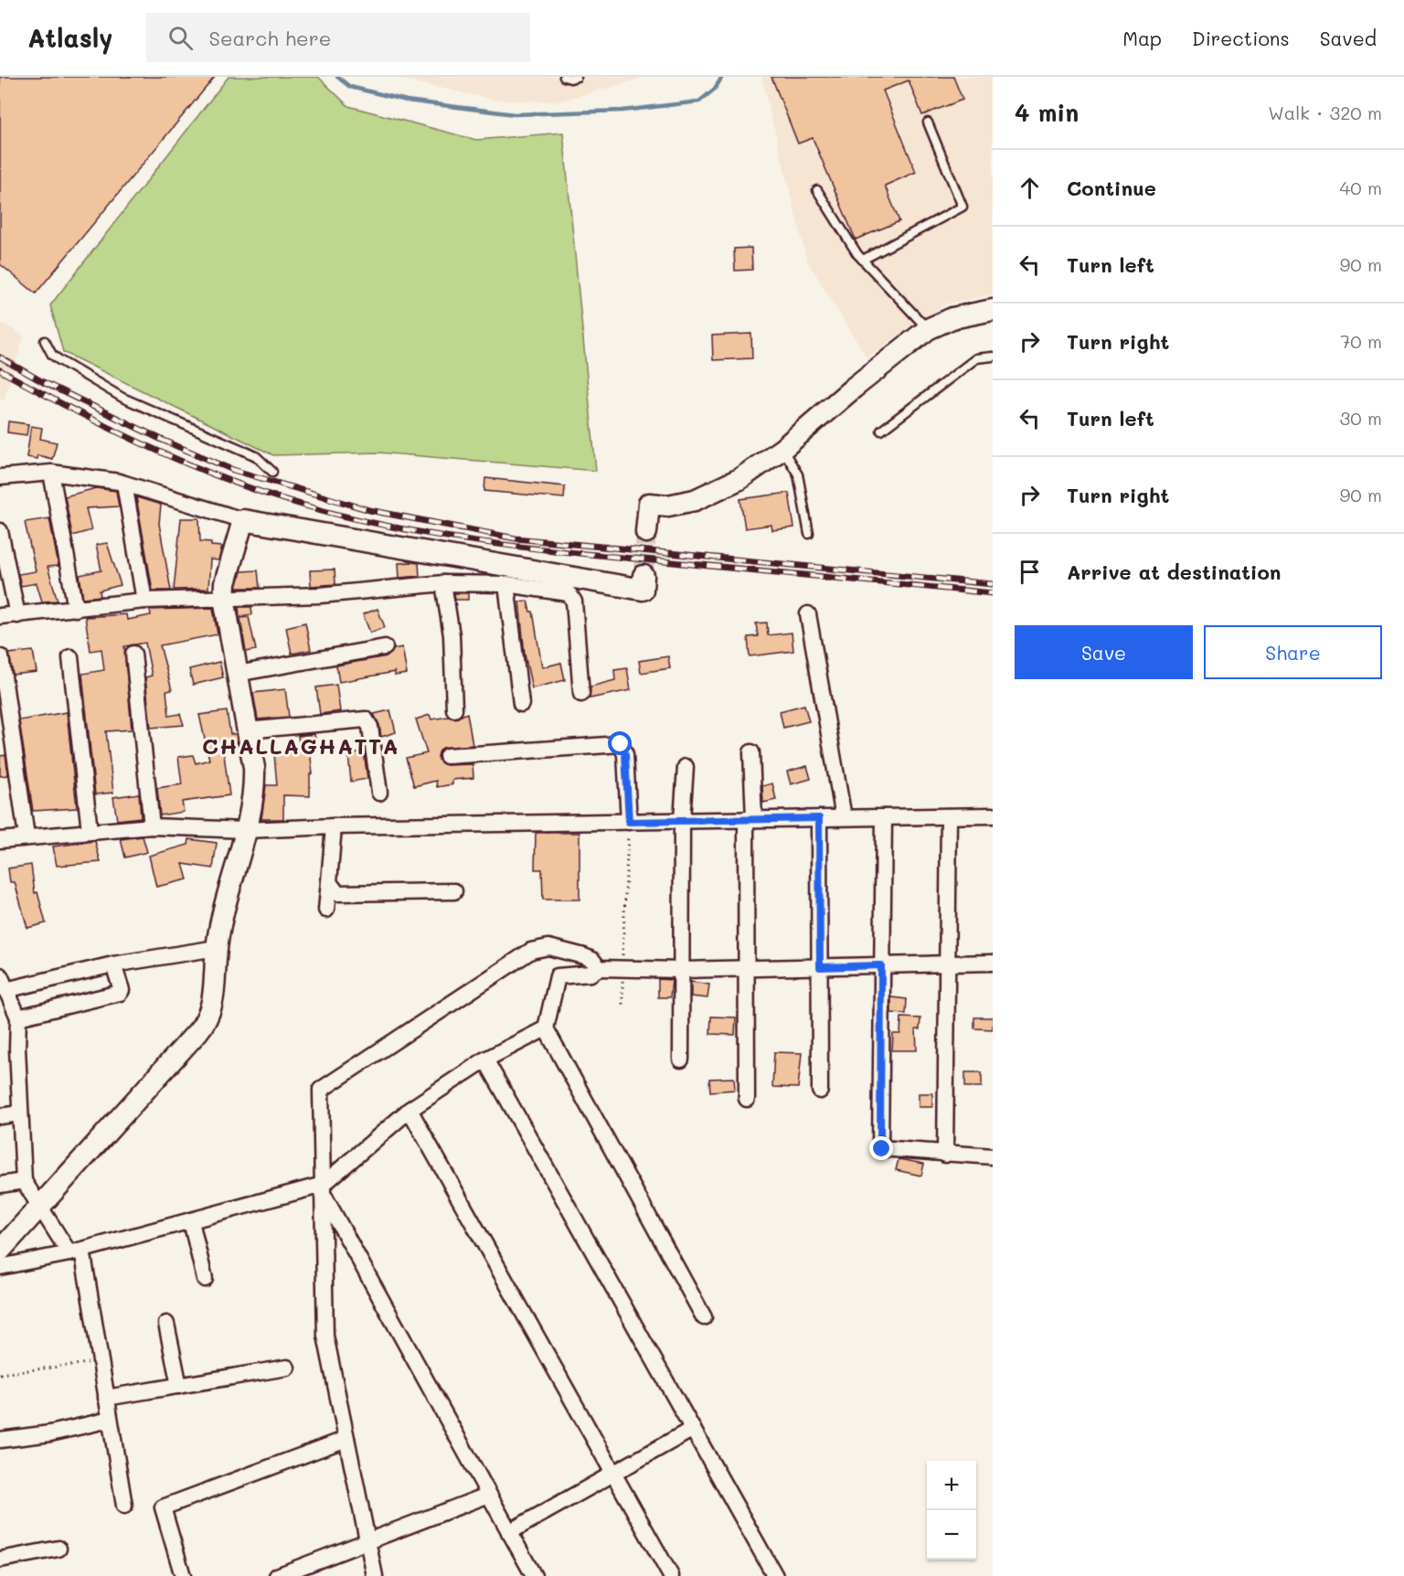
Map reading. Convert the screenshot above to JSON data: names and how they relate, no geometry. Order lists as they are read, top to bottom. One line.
{"districts":["CHALLAGHATTA"],"page":{"header":"Atlasly","search":"Search here","nav":["Map","Directions","Saved"],"heading":["4 min","Walk · 320 m"],"list":[["Continue","40 m"],["Turn left","90 m"],["Turn right","70 m"],["Turn left","30 m"],["Turn right","90 m"],"Arrive at destination"],"buttons":["Save","Share"],"map_buttons":["+","−"]}}
